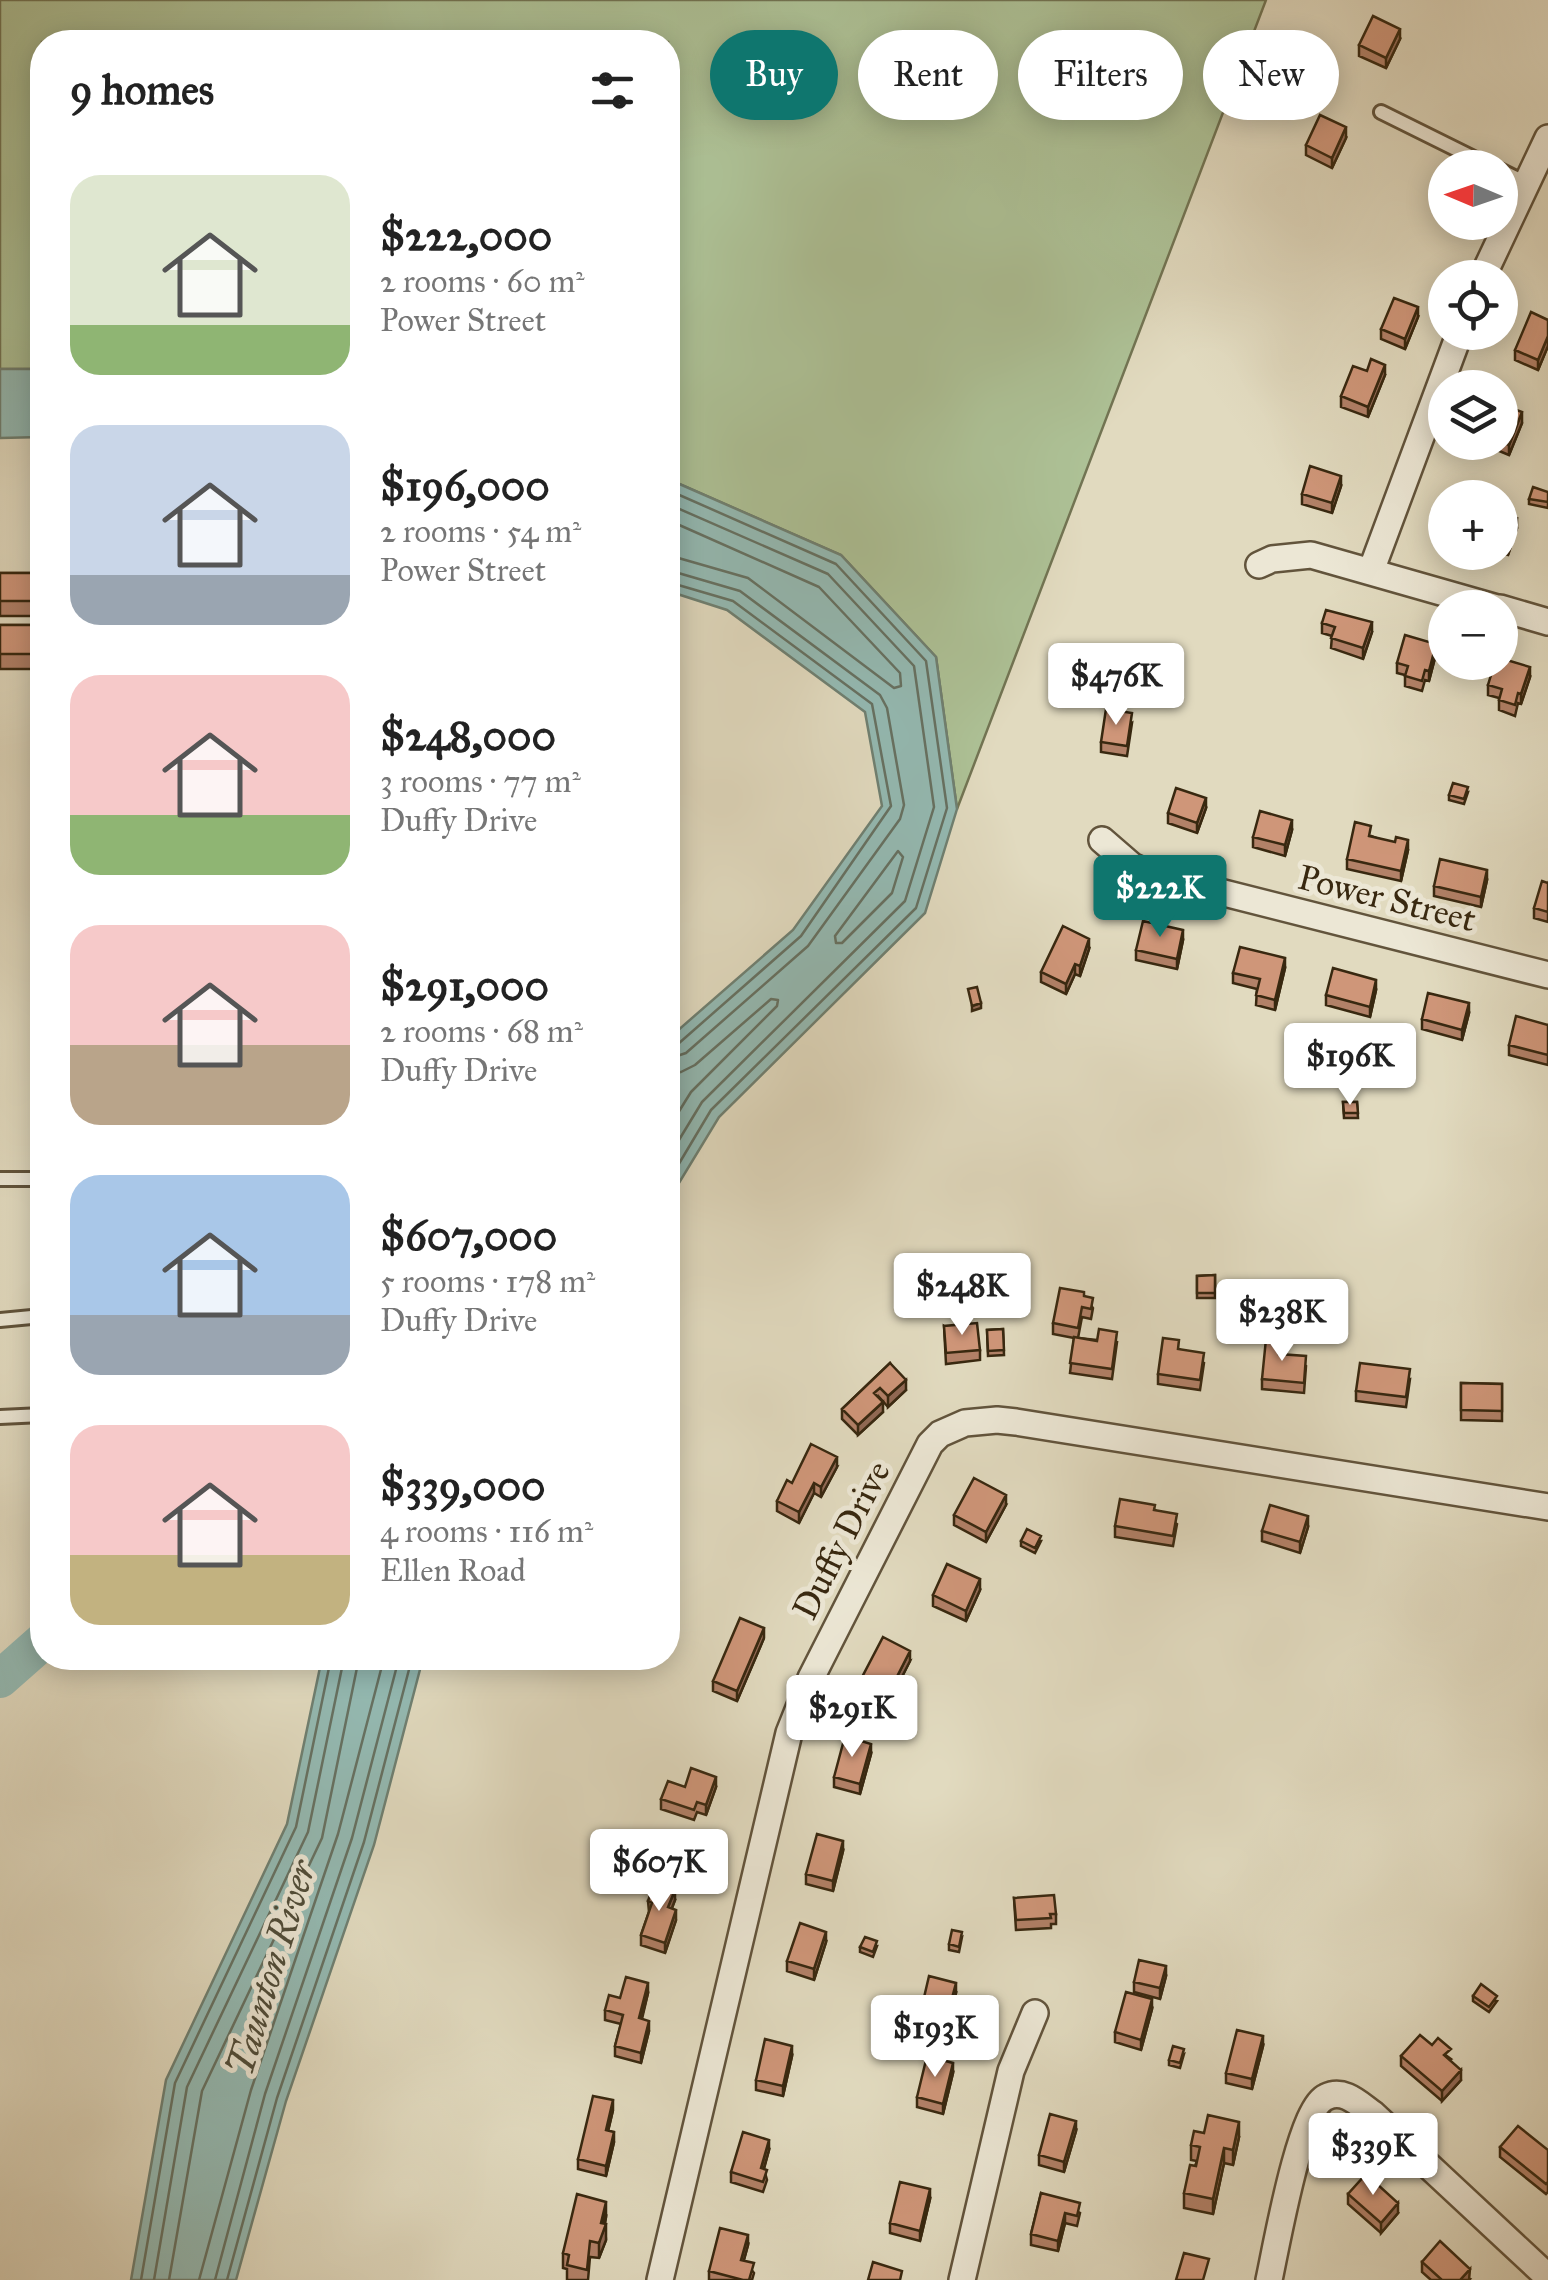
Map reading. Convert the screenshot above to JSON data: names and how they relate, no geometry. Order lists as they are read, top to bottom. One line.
{"streets":{"street":["Power Street","Duffy Drive"]},"water":["Taunton River"],"north":"left","page":{"chip":["Buy","Rent","Filters","New"],"heading":"9 homes","map_buttons":["+","−"],"list":[{"name":"$222,000","note":"2 rooms · 60 m² · Power Street"},{"name":"$196,000","note":"2 rooms · 54 m² · Power Street"},{"name":"$248,000","note":"3 rooms · 77 m² · Duffy Drive"},{"name":"$291,000","note":"2 rooms · 68 m² · Duffy Drive"},{"name":"$607,000","note":"5 rooms · 178 m² · Duffy Drive"},{"name":"$339,000","note":"4 rooms · 116 m² · Ellen Road"}],"price":["$476K","$222K","$196K","$248K","$238K","$291K","$607K","$193K","$339K"]}}
